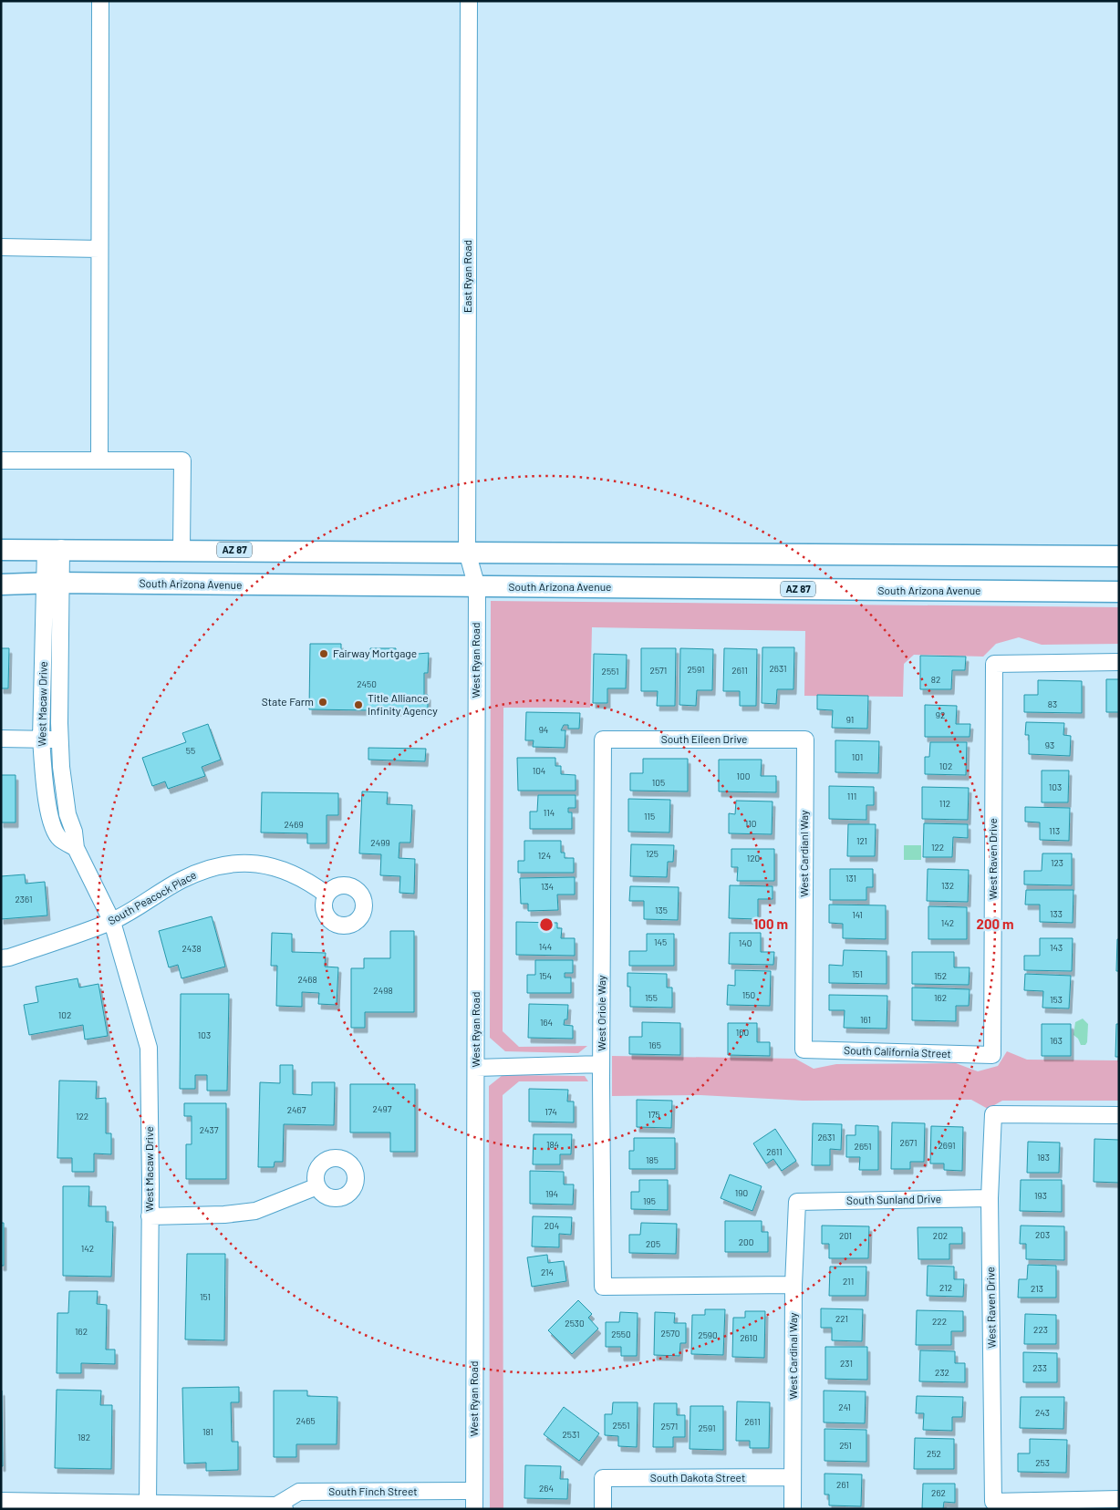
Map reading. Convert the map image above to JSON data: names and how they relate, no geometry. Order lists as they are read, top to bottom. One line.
{"streets":{"main road":["AZ 87","South Arizona Avenue"],"street":["East Ryan Road","West Ryan Road","West Macaw Drive","South Eileen Drive","West Cardianl Way","West Raven Drive","South Peacock Place","West Oriole Way","South California Street","South Sunland Drive","West Cardinal Way","South Dakota Street","South Finch Street"]},"crossings":[["East Ryan Road","AZ 87"],["East Ryan Road","West Ryan Road"],["AZ 87","West Ryan Road"],["AZ 87","West Macaw Drive"],["South Arizona Avenue","West Ryan Road"],["South Arizona Avenue","West Macaw Drive"],["West Ryan Road","South Finch Street"],["West Macaw Drive","South Peacock Place"],["West Macaw Drive","South Finch Street"],["South Eileen Drive","West Cardianl Way"],["South Eileen Drive","West Oriole Way"],["West Cardianl Way","South California Street"],["West Raven Drive","South California Street"],["West Raven Drive","South Sunland Drive"],["West Oriole Way","West Cardinal Way"],["South Sunland Drive","West Cardinal Way"],["West Cardinal Way","South Dakota Street"]],"places":["Fairway Mortgage","State Farm","Title Alliance Infinity Agency"],"house_numbers":["2631","2591","2571","2611","2551","82","2450","83","92","91","94","93","55","101","102","104","100","105","103","111","112","114","115","110","2469","113","121","2499","122","125","124","120","123","131","132","134","2361","135","133","141","142","145","140","144","143","2438","151","154","152","2468","2498","150","155","162","153","102","161","164","160","103","163","165","2497","2467","174","175","122","2437","2631","2671","184","2691","2651","2611","183","185","190","194","193","195","204","203","201","202","200","205","142","214","211","212","213","151","221","222","2530","223","162","2570","2550","2590","2610","231","233","232","241","243","2465","2611","2551","2571","2591","181","2531","182","251","252","253","261","264","262"],"rings":["100 m","200 m"]}
